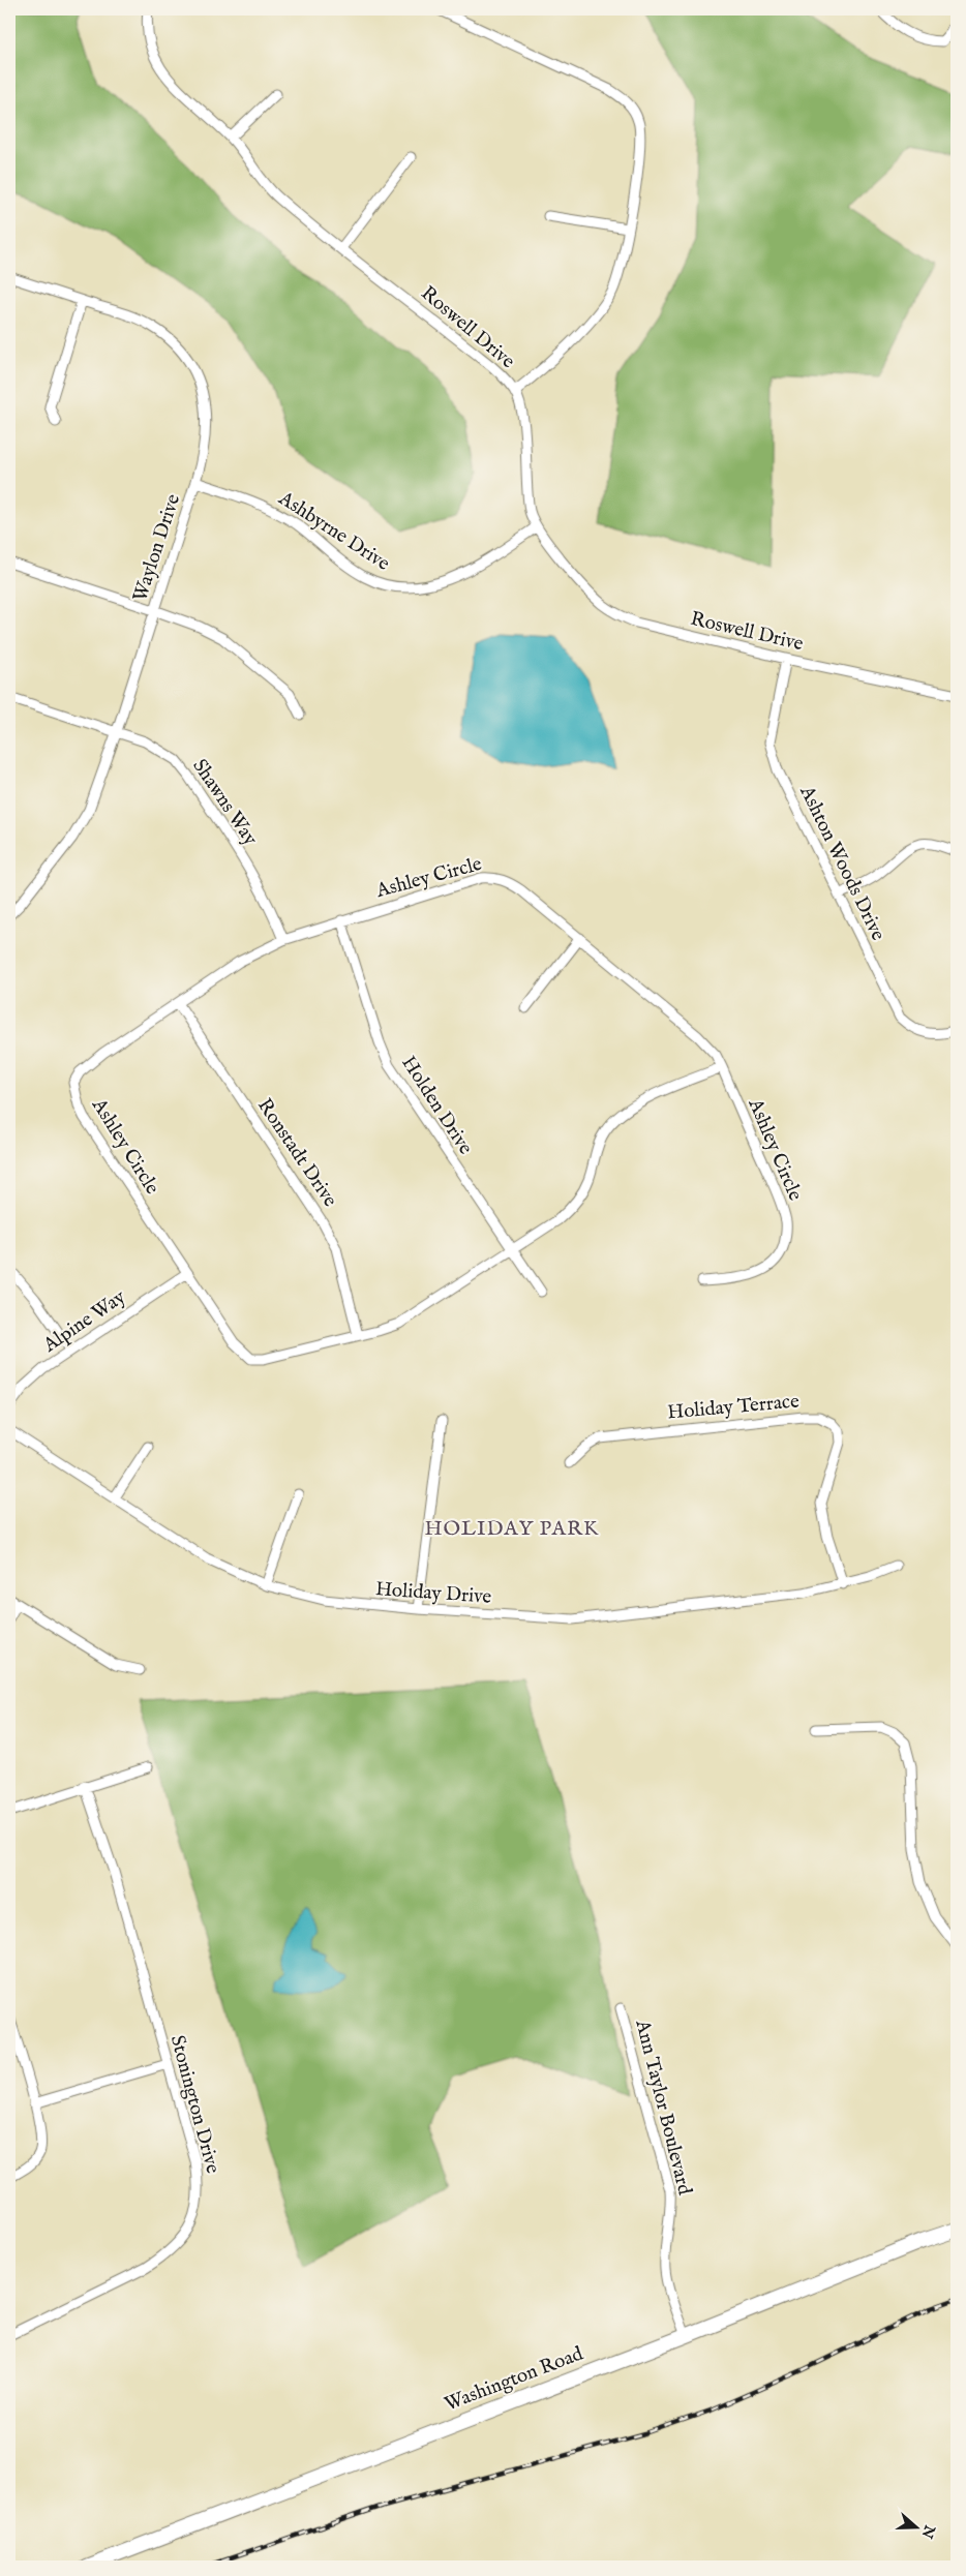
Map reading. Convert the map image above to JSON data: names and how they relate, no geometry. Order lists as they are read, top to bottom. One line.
{"streets":{"main road":["Washington Road"],"street":["Roswell Drive","Ashbyrne Drive","Waylon Drive","Shawns Way","Ashton Woods Drive","Ashley Circle","Holden Drive","Ronstadt Drive","Alpine Way","Holiday Terrace","Holiday Drive","Stonington Drive","Ann Taylor Boulevard"]},"crossings":[["Roswell Drive","Ashbyrne Drive"],["Roswell Drive","Ashton Woods Drive"],["Ashbyrne Drive","Waylon Drive"],["Waylon Drive","Shawns Way"],["Shawns Way","Ashley Circle"],["Ashley Circle","Holden Drive"],["Ashley Circle","Ronstadt Drive"],["Ashley Circle","Alpine Way"],["Holiday Terrace","Holiday Drive"],["Ann Taylor Boulevard","Washington Road"]],"districts":["HOLIDAY PARK"],"north":"right"}
